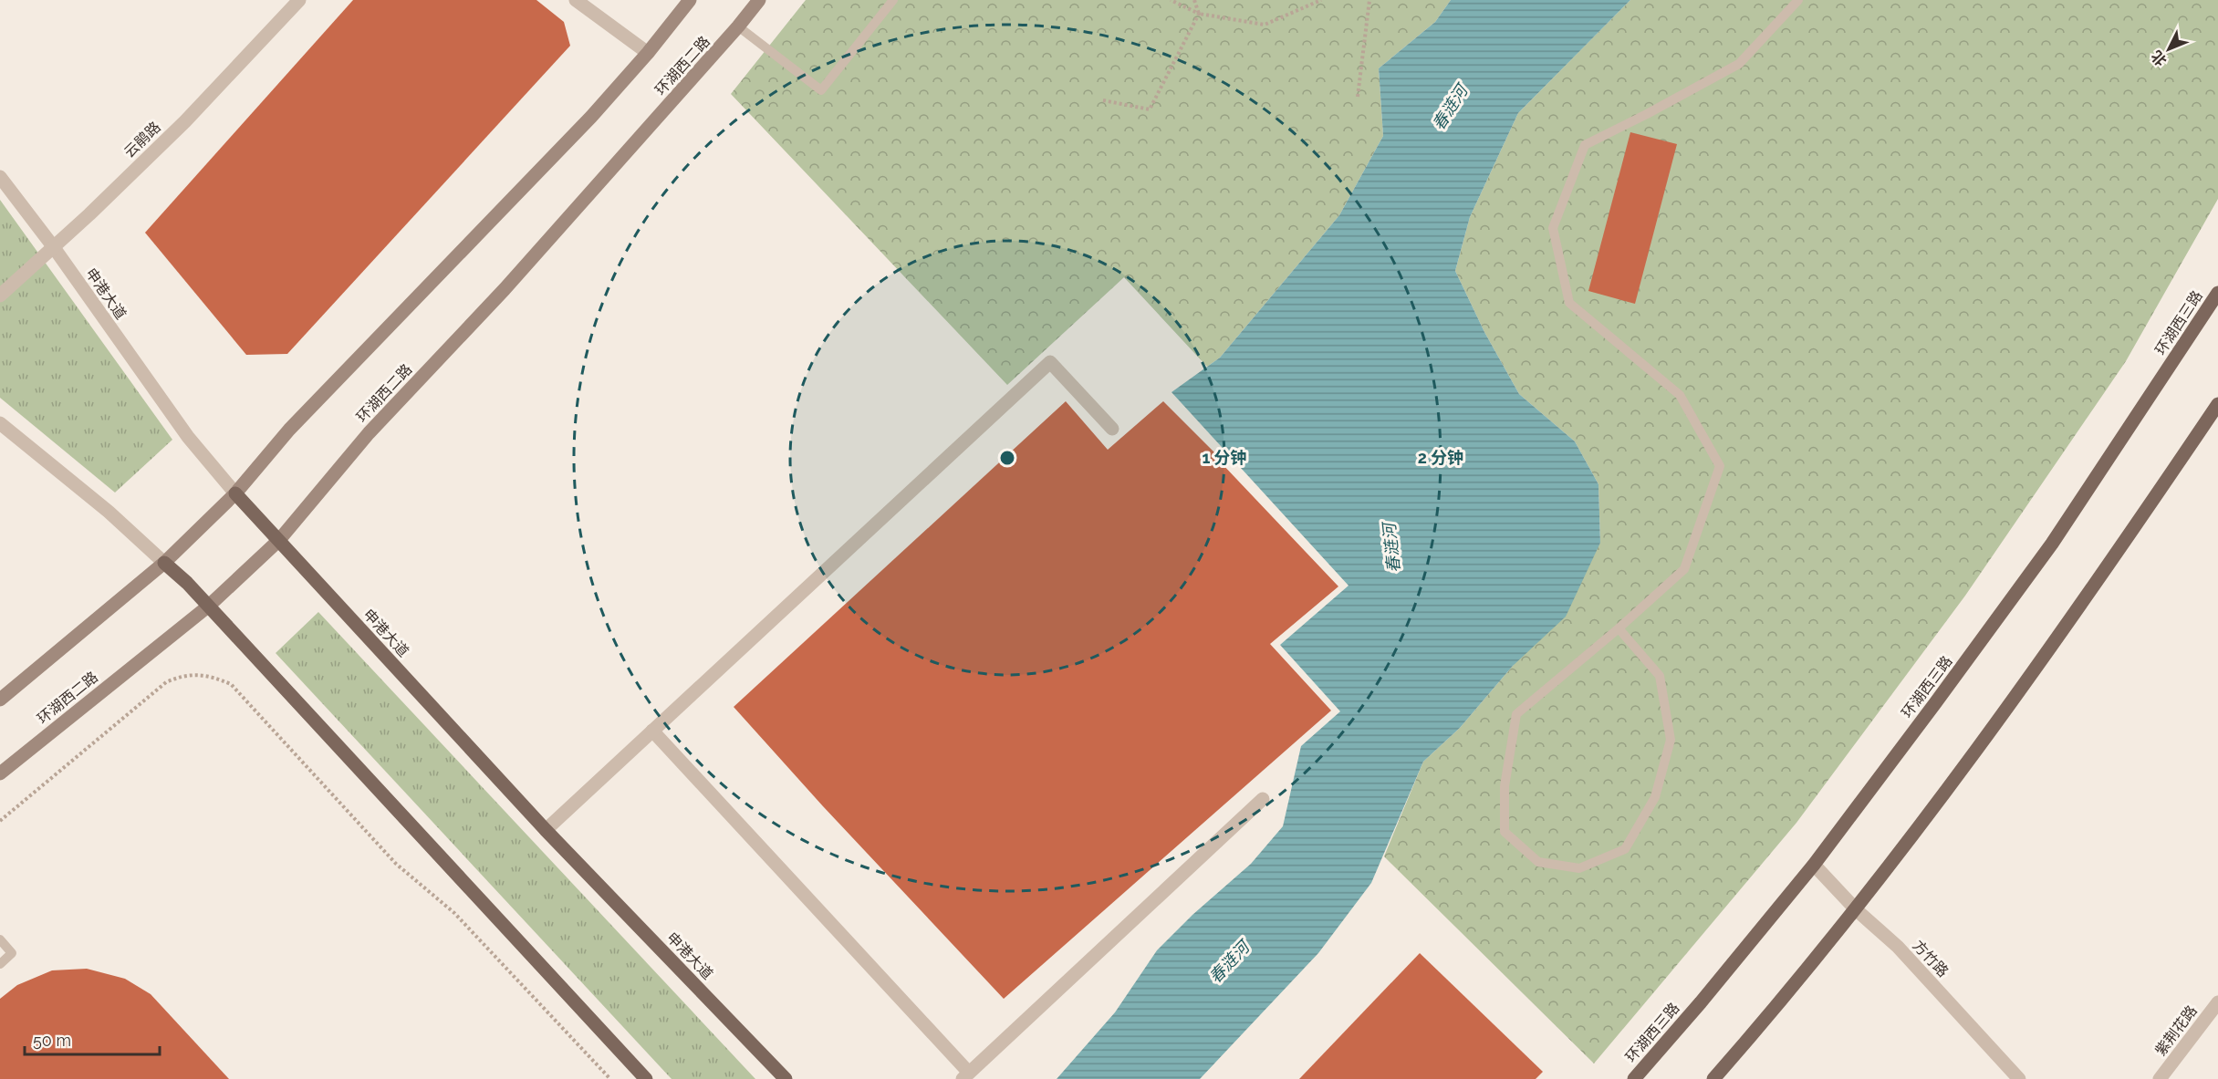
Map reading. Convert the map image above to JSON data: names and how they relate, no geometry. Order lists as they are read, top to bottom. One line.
{"streets":{"main road":["环湖西二路","申港大道","环湖西三路"],"street":["云鹃路","方竹路","紫荆花路"]},"crossings":[["环湖西二路","申港大道"],["云鹃路","申港大道"],["环湖西三路","方竹路"]],"water":["春涟河"],"scale_bar":"50 m","north":"bottom left","rings":["1 分钟","2 分钟"]}
